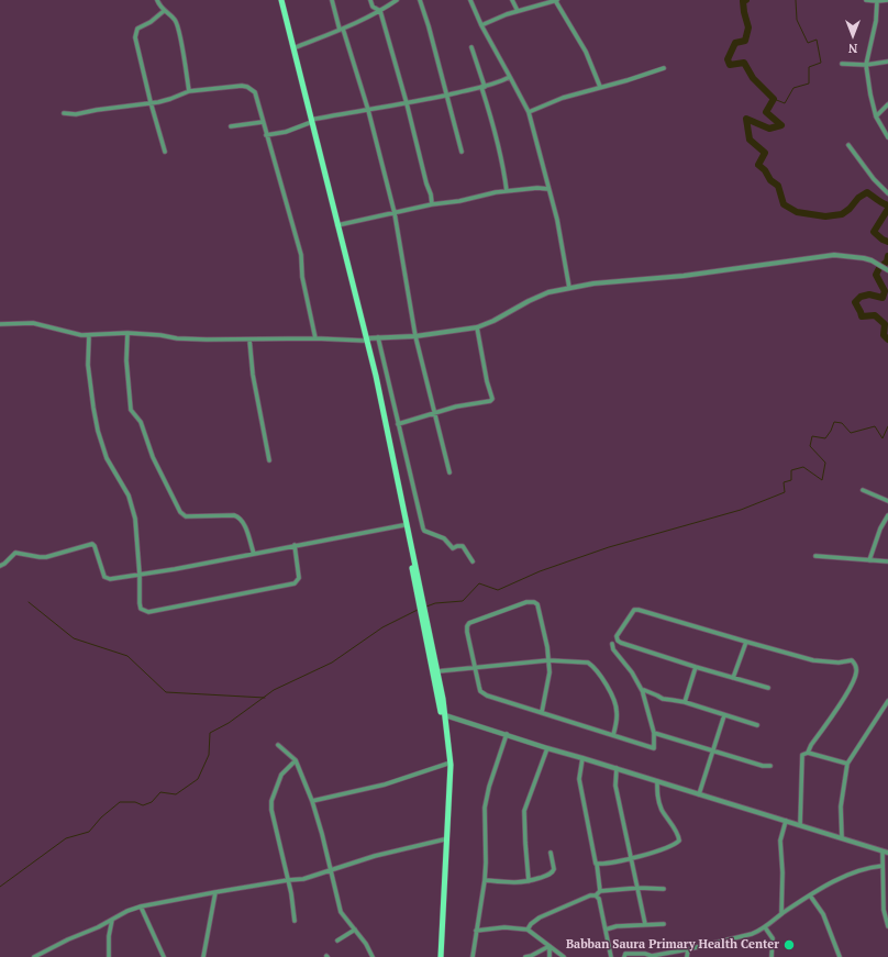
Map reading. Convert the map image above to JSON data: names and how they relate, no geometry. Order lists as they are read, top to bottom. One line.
{"places":["Babban Saura Primary Health Center"],"north":"bottom"}
